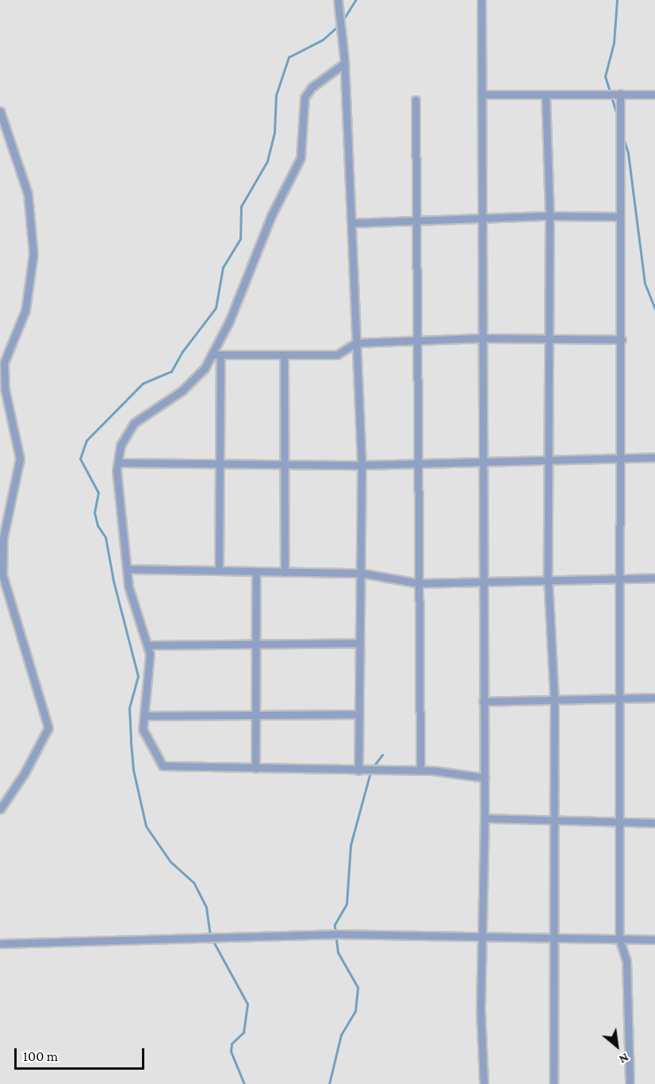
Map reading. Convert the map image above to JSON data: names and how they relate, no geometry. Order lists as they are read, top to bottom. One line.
{"scale_bar":"100 m","north":"bottom right"}
